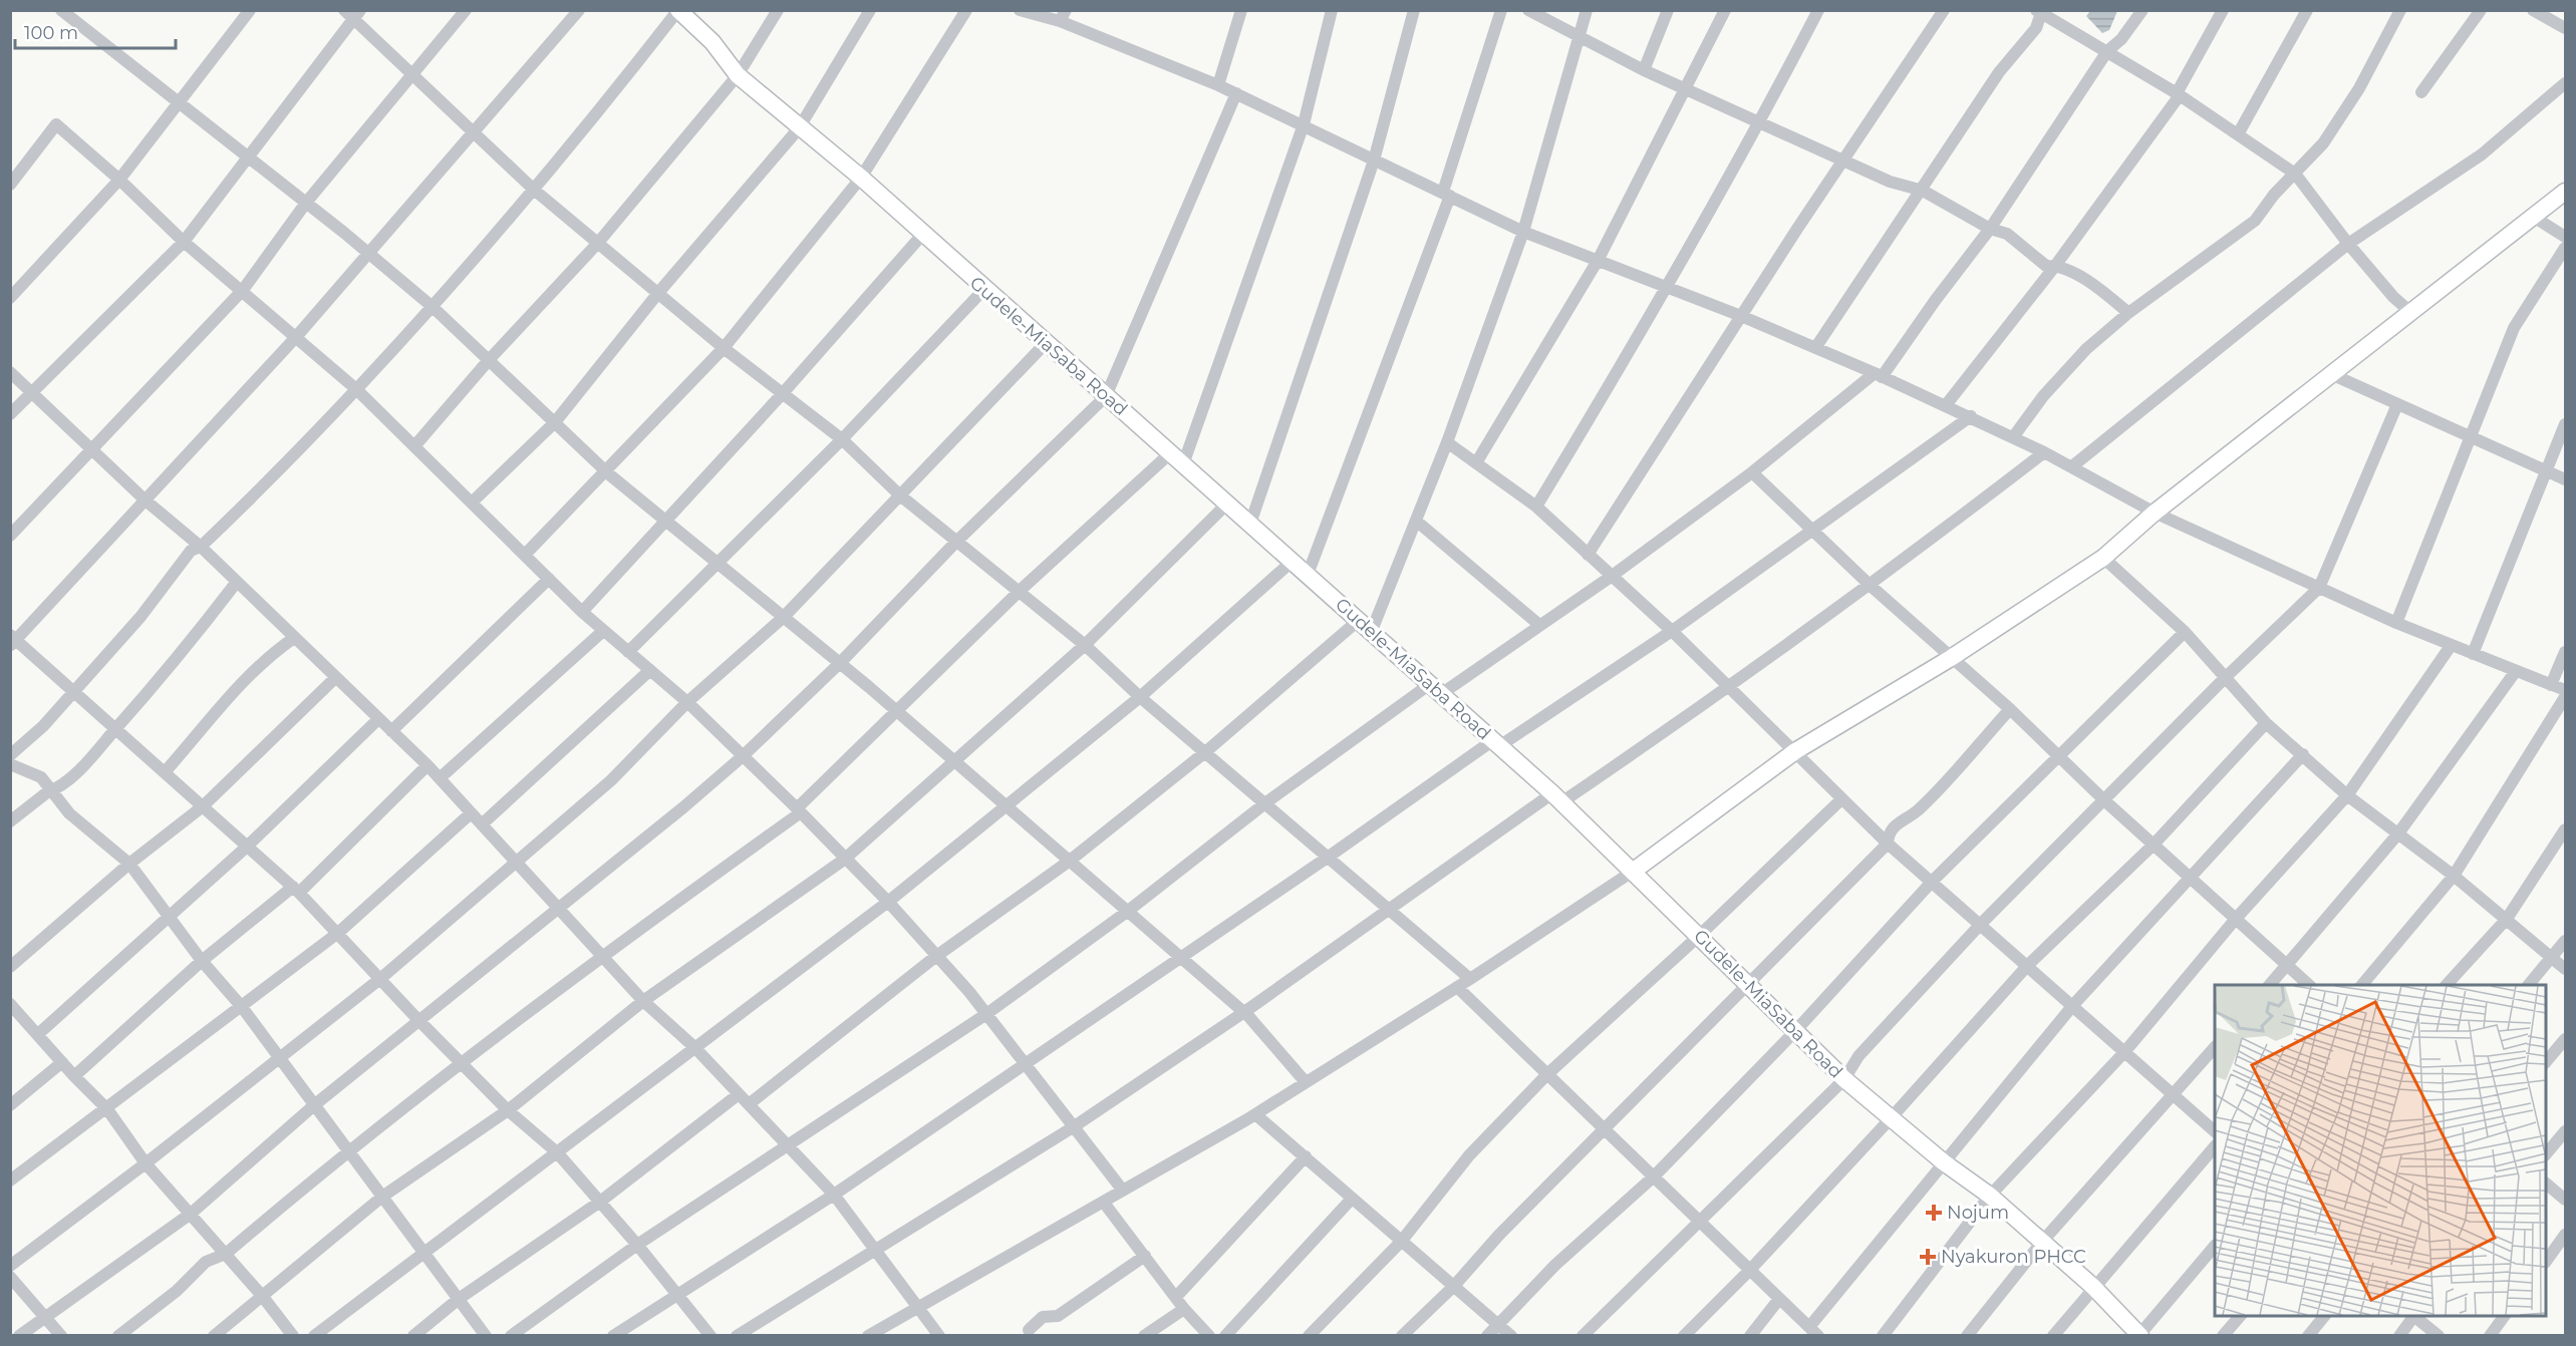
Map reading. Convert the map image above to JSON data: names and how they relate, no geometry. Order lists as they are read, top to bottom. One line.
{"streets":{"main road":["Gudele-MiaSaba Road"]},"places":{"health":["Nojum","Nyakuron PHCC"]},"scale_bar":"100 m"}
